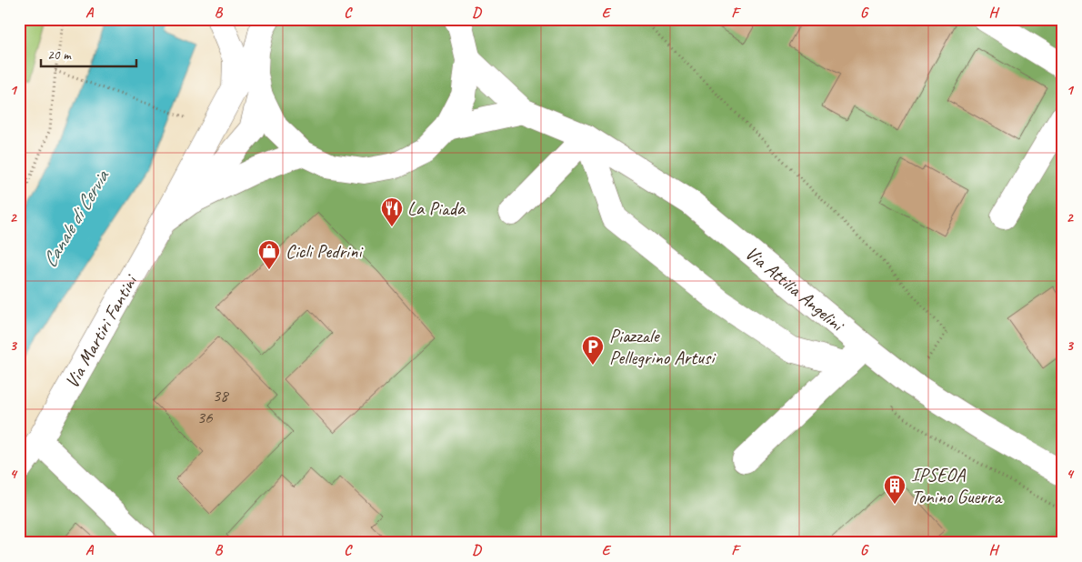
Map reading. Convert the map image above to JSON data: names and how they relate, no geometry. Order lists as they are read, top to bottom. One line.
{"streets":{"street":["Via Attilia Angelini","Via Martiri Fantini"]},"water":["Canale di Cervia"],"places":{"restaurant":["La Piada"],"shop":["Cicli Pedrini"],"parking":["Piazzale Pellegrino Artusi"],"building":["IPSEOA Tonino Guerra"]},"house_numbers":["38","36"],"scale_bar":"20 m","grid":{"columns":["A","B","C","D","E","F","G","H"],"rows":["1","2","3","4"]}}
